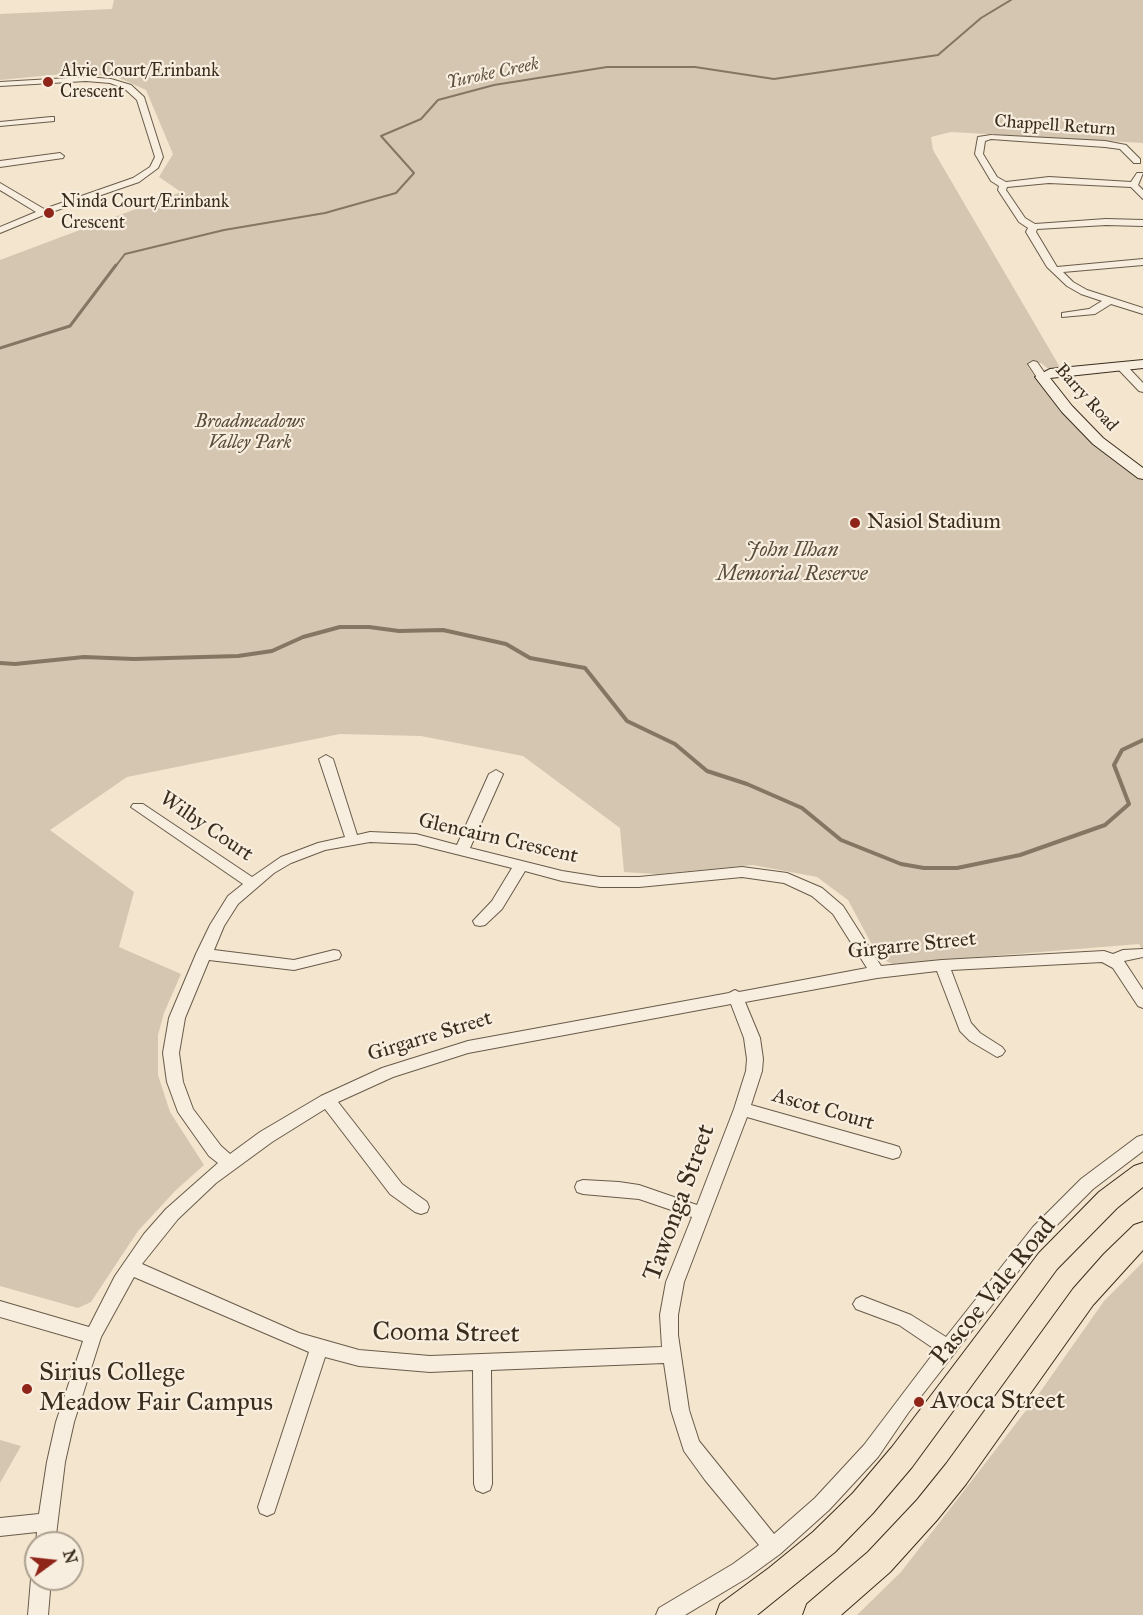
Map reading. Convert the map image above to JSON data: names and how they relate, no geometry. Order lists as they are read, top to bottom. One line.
{"streets":{"main road":["Pascoe Vale Road"],"street":["Chappell Return","Barry Road","Wilby Court","Glencairn Crescent","Girgarre Street","Ascot Court","Tawonga Street","Cooma Street"]},"crossings":[["Wilby Court","Glencairn Crescent"],["Glencairn Crescent","Girgarre Street"],["Girgarre Street","Tawonga Street"],["Girgarre Street","Cooma Street"],["Ascot Court","Tawonga Street"],["Tawonga Street","Pascoe Vale Road"],["Tawonga Street","Cooma Street"]],"water":["Yuroke Creek"],"parks":["Broadmeadows Valley Park","John Ilhan Memorial Reserve"],"places":["Alvie Court/Erinbank Crescent","Ninda Court/Erinbank Crescent","Nasiol Stadium","Sirius College Meadow Fair Campus","Avoca Street"],"north":"right"}
